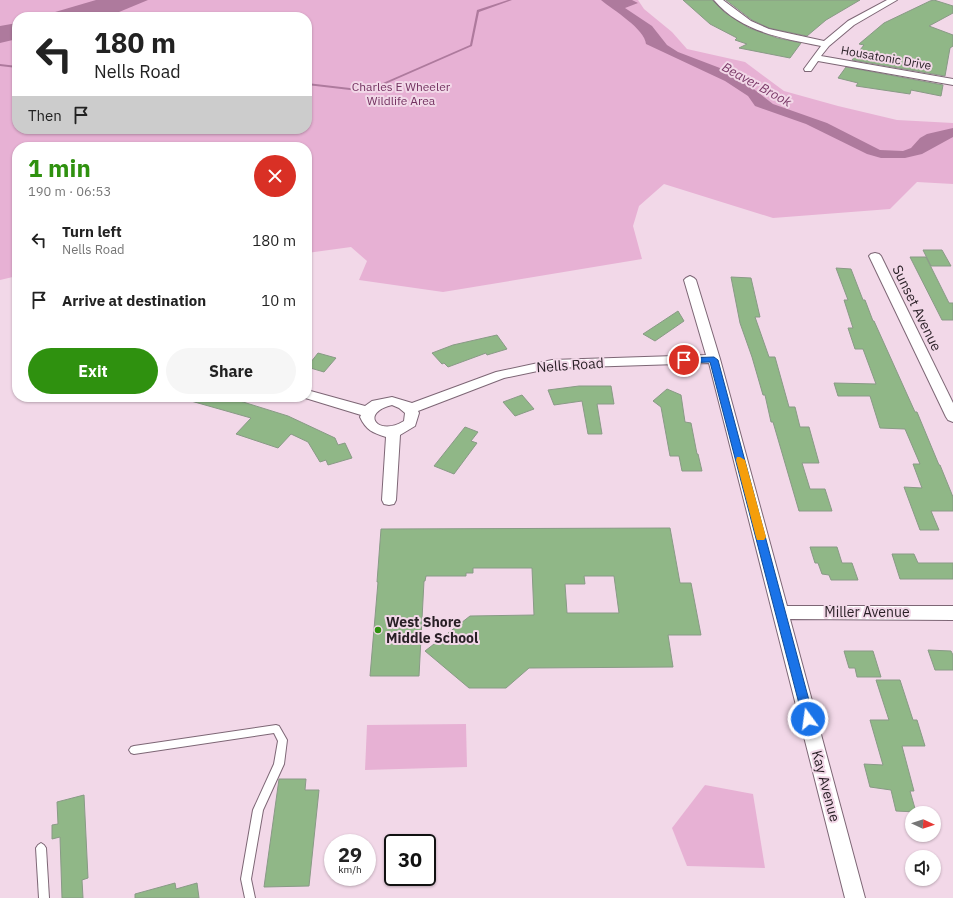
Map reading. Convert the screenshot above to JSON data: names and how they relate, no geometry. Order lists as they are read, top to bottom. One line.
{"streets":{"street":["Housatonic Drive","Sunset Avenue","Nells Road","Miller Avenue","Kay Avenue"]},"crossings":[["Nells Road","Kay Avenue"],["Miller Avenue","Kay Avenue"]],"water":["Beaver Brook"],"parks":["Charles E Wheeler Wildlife Area"],"places":["West Shore Middle School"],"north":"right","page":{"turn":["180 m","Nells Road"],"then":"Then","heading":["1 min","190 m · 06:53"],"list":[{"name":"Turn left","note":"Nells Road","value":"180 m"},{"name":"Arrive at destination","value":"10 m"}],"buttons":["Exit","Share"],"speed":"29 km/h","limit":"30"}}
